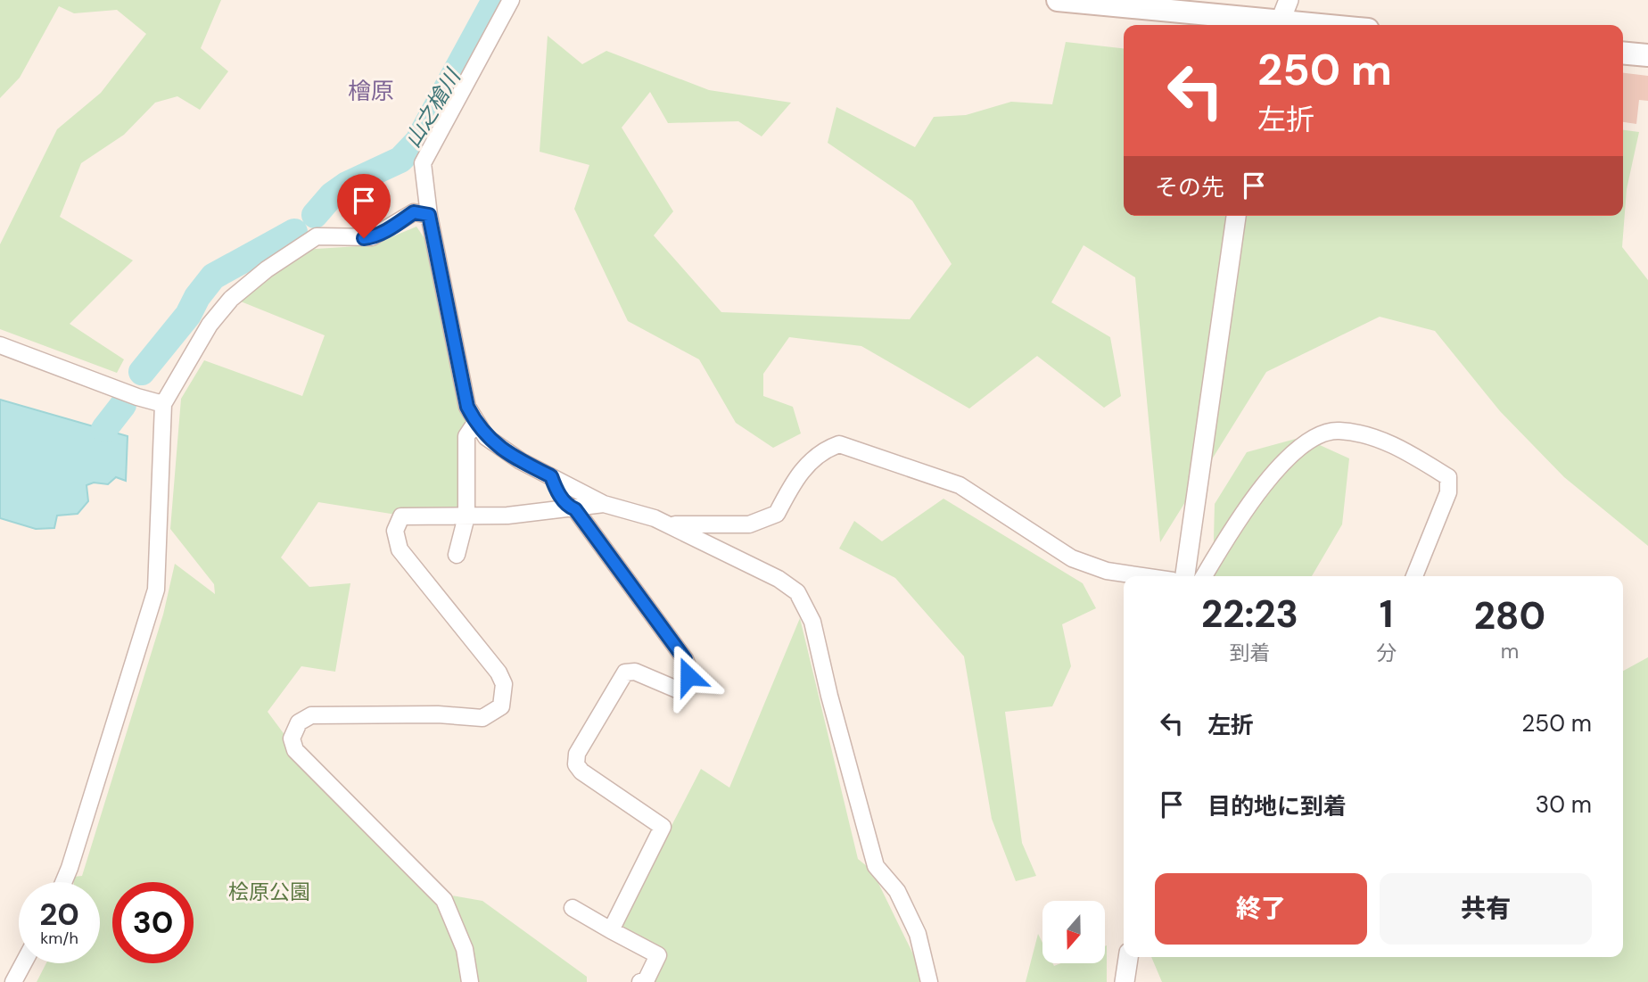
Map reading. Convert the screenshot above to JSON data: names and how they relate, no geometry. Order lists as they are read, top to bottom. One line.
{"districts":["檜原"],"water":["山之槍川"],"parks":["桧原公園"],"north":"bottom","page":{"turn":["250 m","左折"],"then":"その先","eta":["22:23","到着","1","分","280","m"],"list":[{"name":"左折","value":"250 m"},{"name":"目的地に到着","value":"30 m"}],"buttons":["終了","共有"],"speed":"20 km/h","limit":"30"}}
